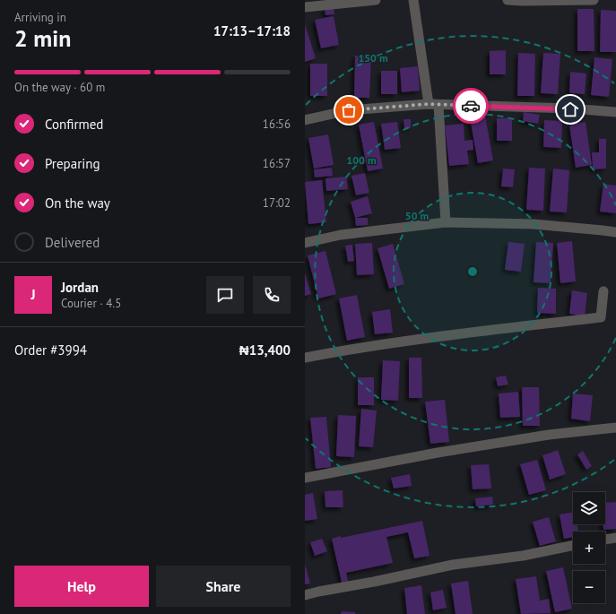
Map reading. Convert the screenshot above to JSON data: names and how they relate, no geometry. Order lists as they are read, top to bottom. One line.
{"page":{"heading":["2 min","Arriving in","17:13–17:18"],"panel":["Jordan","Courier · 4.5","Order #3994","₦13,400"],"bar":"On the way · 60 m","list":[["Confirmed","16:56"],["Preparing","16:57"],["On the way","17:02"],"Delivered"],"round":"J","map_buttons":["+","−"],"buttons":["Help","Share"]},"rings":["150 m","100 m","50 m"]}
